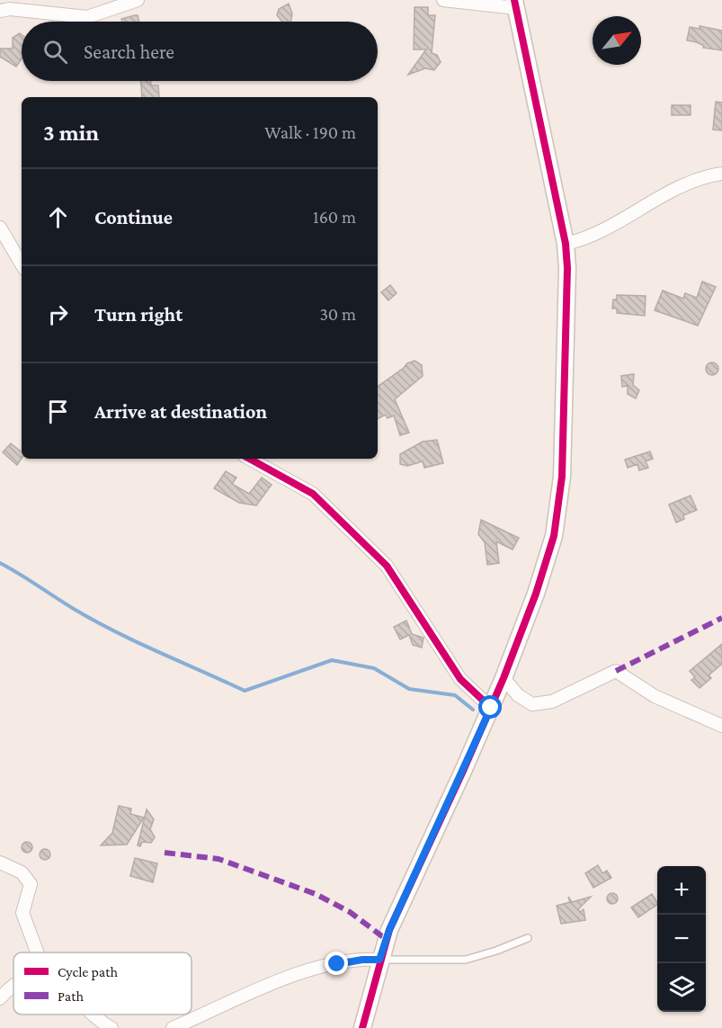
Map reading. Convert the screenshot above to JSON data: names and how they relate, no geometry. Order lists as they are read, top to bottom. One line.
{"legend":["Cycle path","Path"],"north":"top right","page":{"search":"Search here","heading":["3 min","Walk · 190 m"],"list":[["Continue","160 m"],["Turn right","30 m"],"Arrive at destination"],"map_buttons":["+","−"]}}
